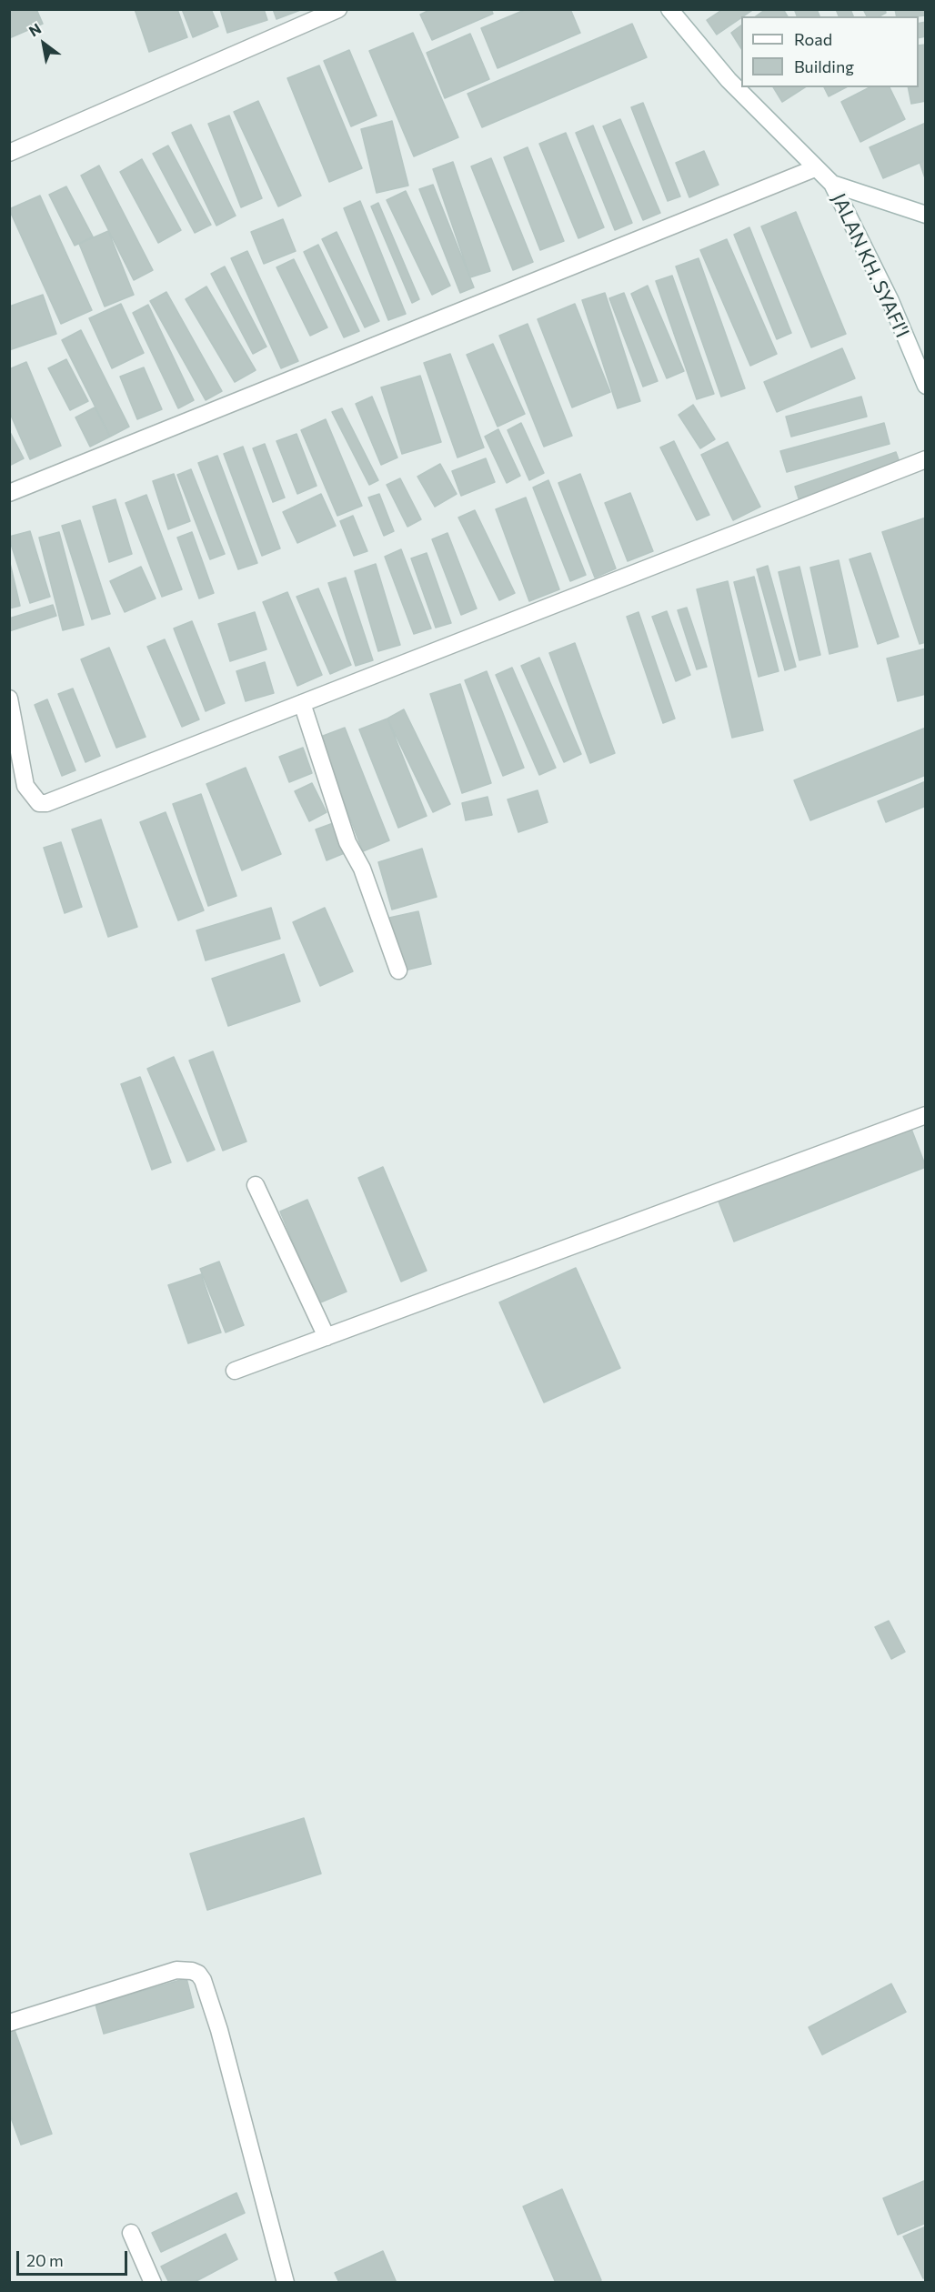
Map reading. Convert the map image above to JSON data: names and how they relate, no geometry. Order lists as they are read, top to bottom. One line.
{"streets":{"street":["JALAN KH. SYAFI'I"]},"legend":["Road","Building"],"scale_bar":"20 m","north":"top left"}
